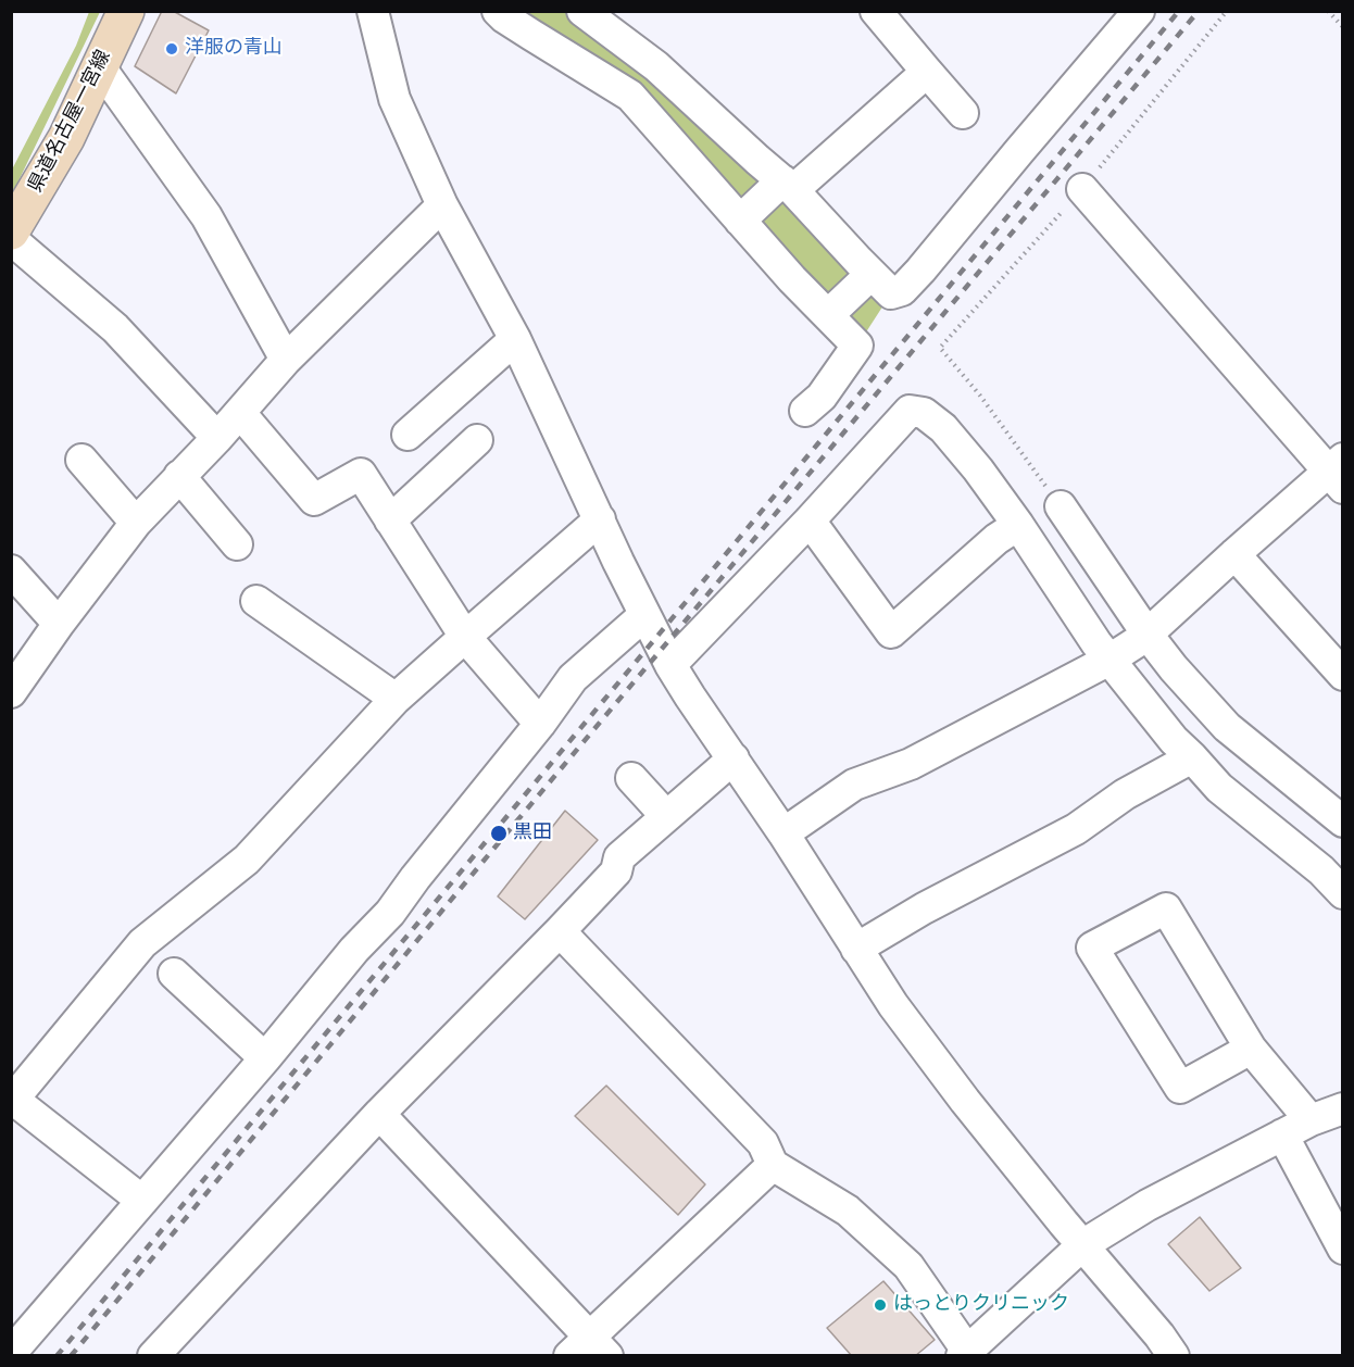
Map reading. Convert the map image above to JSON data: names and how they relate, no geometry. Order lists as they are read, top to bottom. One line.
{"streets":{"main road":["県道名古屋一宮線"]},"places":["洋服の青山","黒田","はっとりクリニック"]}
